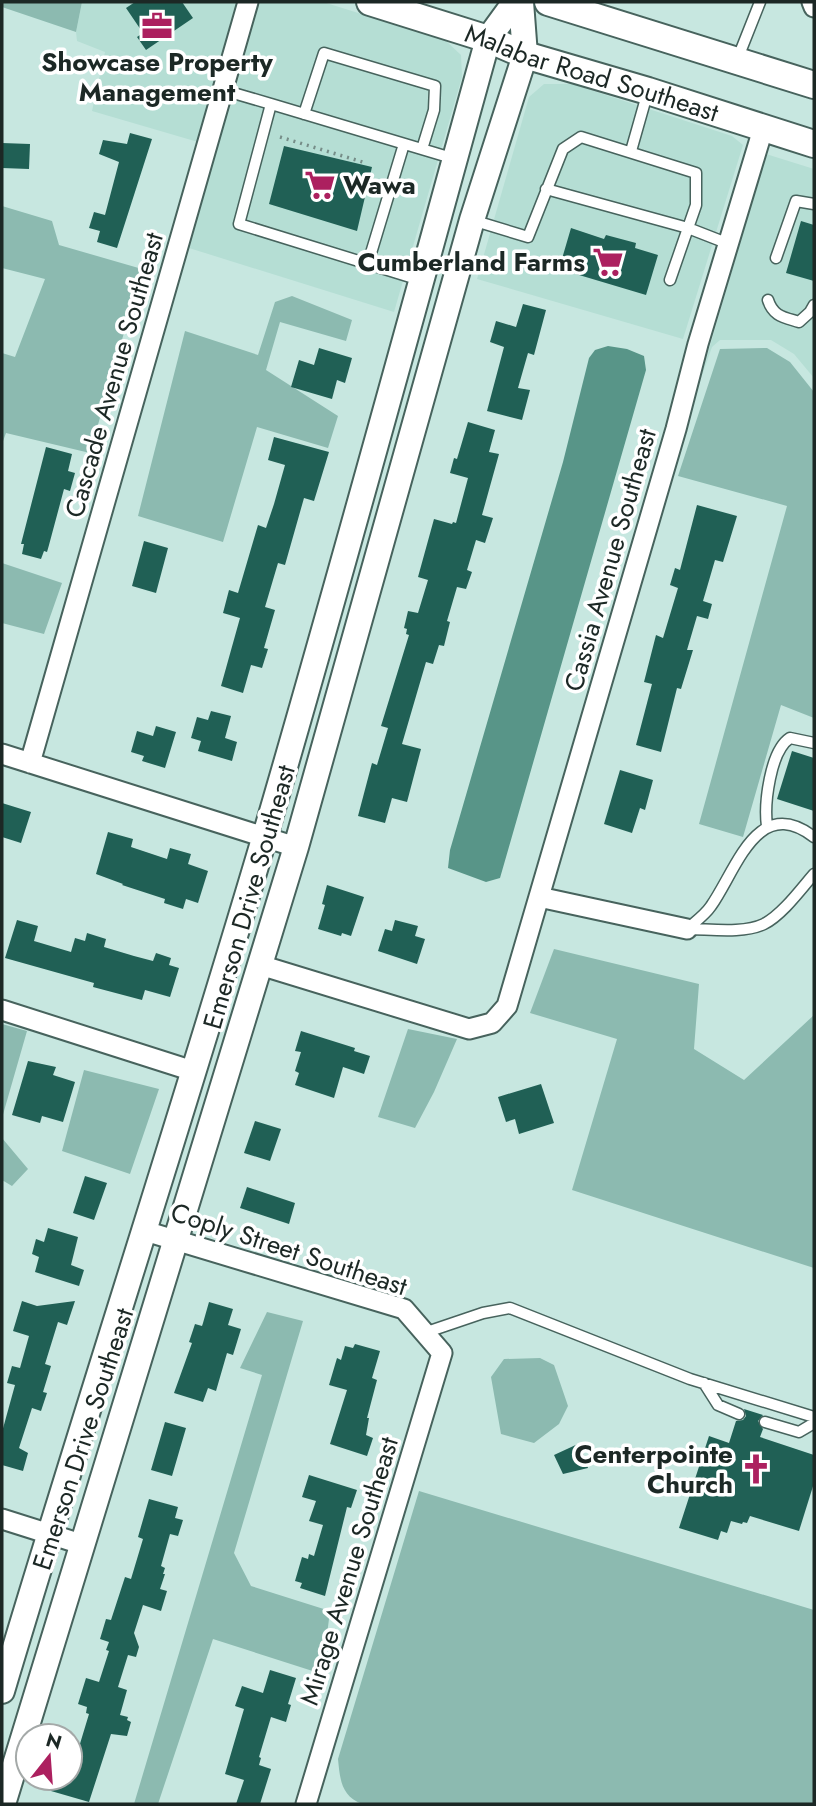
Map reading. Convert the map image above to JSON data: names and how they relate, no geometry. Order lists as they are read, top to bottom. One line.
{"streets":{"main road":["Malabar Road Southeast"],"street":["Cascade Avenue Southeast","Cassia Avenue Southeast","Emerson Drive Southeast","Coply Street Southeast","Mirage Avenue Southeast"]},"crossings":[["Malabar Road Southeast","Cassia Avenue Southeast"],["Malabar Road Southeast","Emerson Drive Southeast"],["Cassia Avenue Southeast","Emerson Drive Southeast"],["Emerson Drive Southeast","Coply Street Southeast"],["Coply Street Southeast","Mirage Avenue Southeast"]],"places":{"office":["Showcase Property Management"],"supermarket":["Wawa","Cumberland Farms"],"church":["Centerpointe Church"]},"north":"top"}
